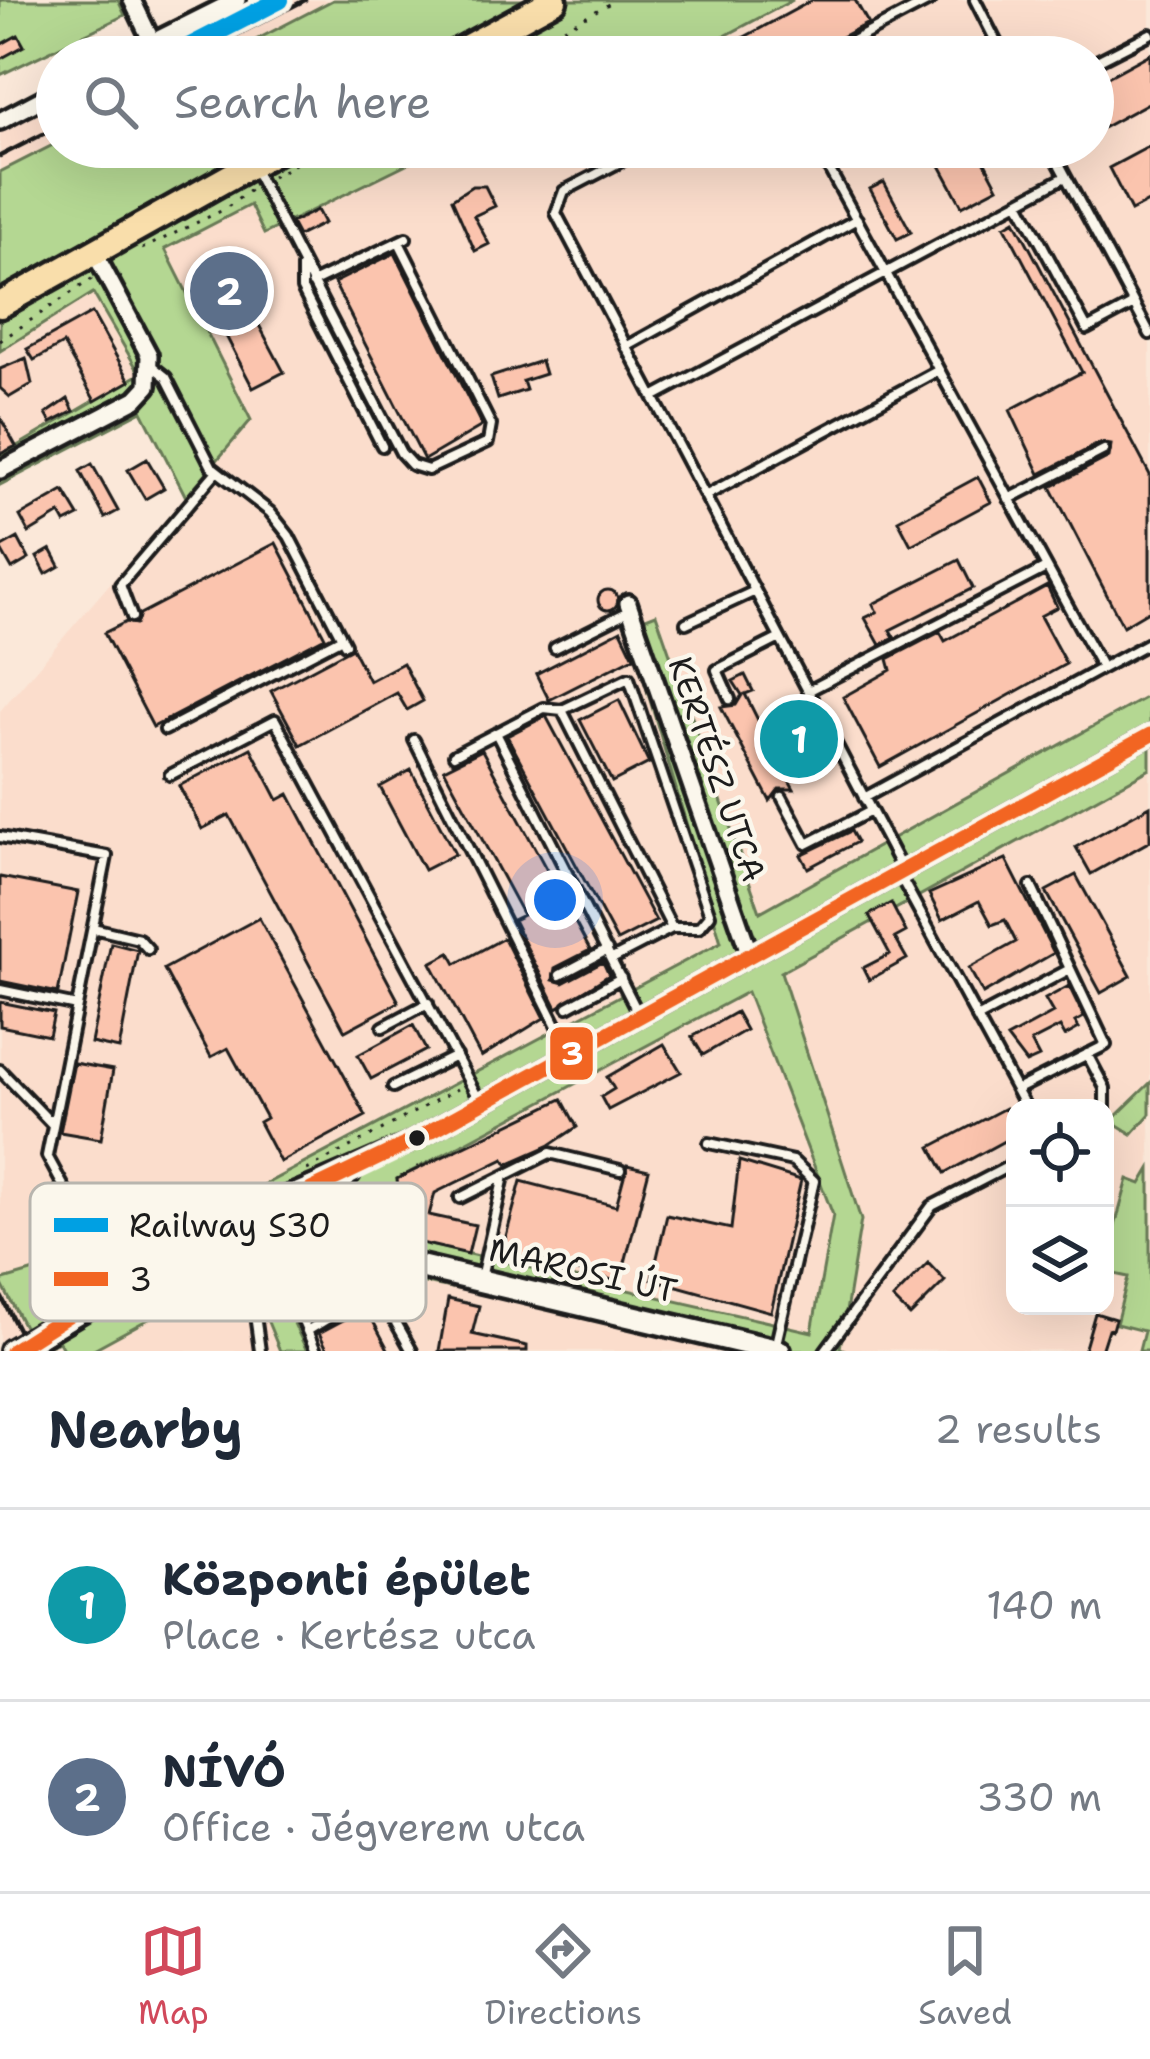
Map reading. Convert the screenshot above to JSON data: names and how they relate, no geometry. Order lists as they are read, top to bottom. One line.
{"streets":{"street":["KERTÉSZ UTCA","MAROSI ÚT"]},"lines":["rail line S30","transit line 3"],"legend":["Railway S30","3"],"page":{"search":"Search here","pins":["2","1"],"heading":["Nearby","2 results"],"list":[{"mark":"1","name":"Központi épület","note":"Place · Kertész utca","value":"140 m"},{"mark":"2","name":"NÍVÓ","note":"Office · Jégverem utca","value":"330 m"}],"nav":["Map","Directions","Saved"]}}
